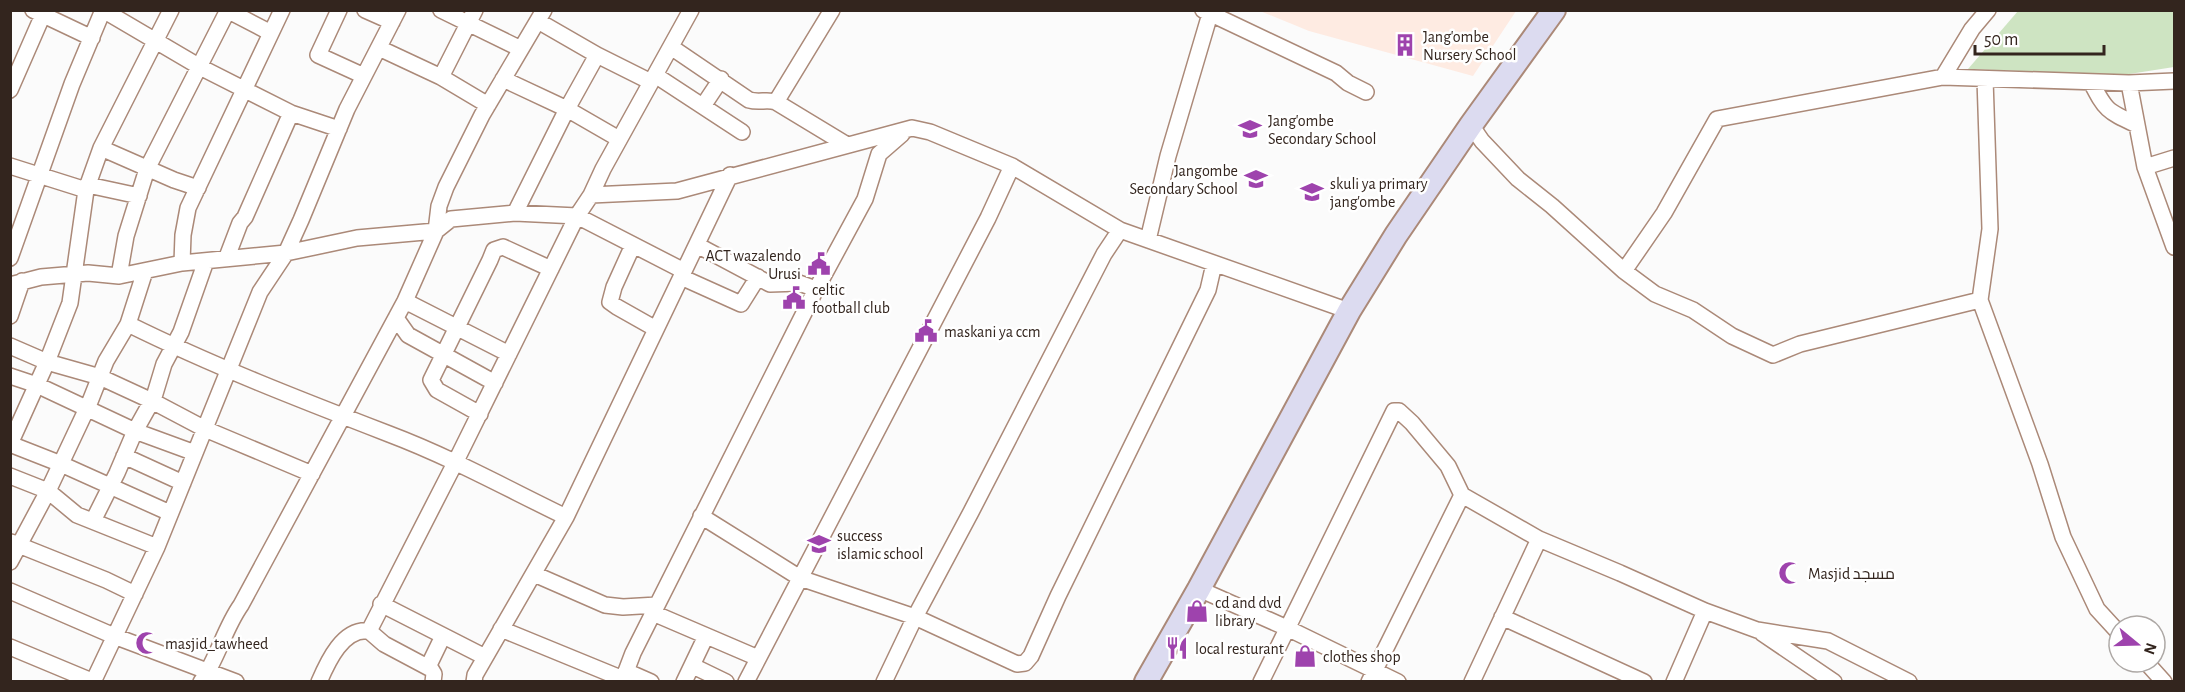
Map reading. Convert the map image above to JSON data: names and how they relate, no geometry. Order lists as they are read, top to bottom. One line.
{"places":{"building":["Jang'ombe Nursery School"],"school or university":["Jang'ombe Secondary School","Jangombe Secondary School","skuli ya primary jang'ombe","success islamic school"],"public building":["ACT wazalendo Urusi","celtic football club","maskani ya ccm"],"mosque":["Masjid مسجد","masjid_tawheed"],"shop":["cd and dvd library","clothes shop"],"restaurant":["local resturant"]},"scale_bar":"50 m","north":"right"}
